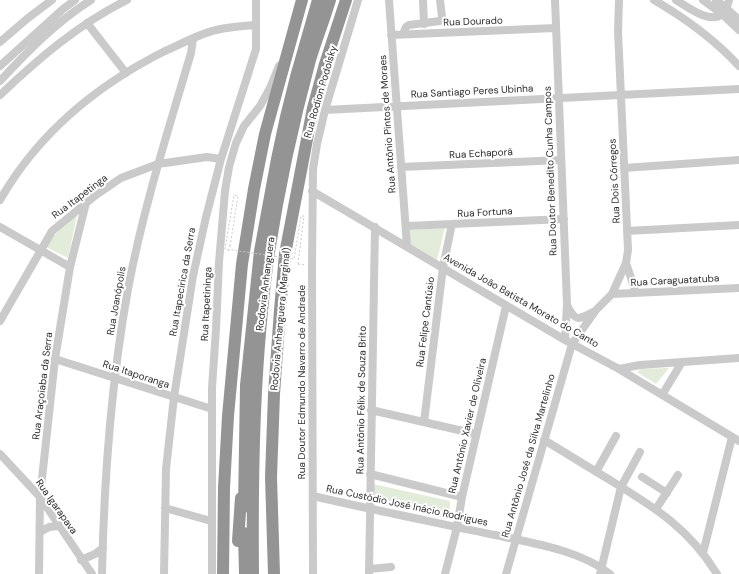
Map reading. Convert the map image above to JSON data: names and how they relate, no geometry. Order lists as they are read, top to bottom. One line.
{"streets":{"highway":["Rodovia Anhanguera","Rodovia Anhanguera (Marginal)"],"street":["Rua Dourado","Rua Rodion Podolsky","Rua Santiago Peres Ubinha","Rua Antônio Pintos de Moraes","Rua Echaporã","Rua Doutor Benedito Cunha Campos","Rua Dois Córregos","Rua Itapetinga","Rua Fortuna","Rua Caraguatatuba","Rua Itapecirica da Serra","Rua Joanópolis","Avenida João Batista Morato do Canto","Rua Itapetininga","Rua Felipe Cantúsio","Rua Itaporanga","Rua Doutor Edmundo Navarro de Andrade","Rua Araçoiaba da Serra","Rua Antônio Félix de Souza Brito","Rua Antônio Xavier de Oliveira","Rua Antônio José da Silva Martelinho","Rua Custódio José Inácio Rodrigues","Rua Igarapava"]},"crossings":[["Rua Dourado","Rua Antônio Pintos de Moraes"],["Rua Dourado","Rua Doutor Benedito Cunha Campos"],["Rua Rodion Podolsky","Rua Santiago Peres Ubinha"],["Rua Rodion Podolsky","Avenida João Batista Morato do Canto"],["Rua Rodion Podolsky","Rua Doutor Edmundo Navarro de Andrade"],["Rua Santiago Peres Ubinha","Rua Antônio Pintos de Moraes"],["Rua Santiago Peres Ubinha","Rua Doutor Benedito Cunha Campos"],["Rua Santiago Peres Ubinha","Rua Dois Córregos"],["Rua Antônio Pintos de Moraes","Rua Echaporã"],["Rua Antônio Pintos de Moraes","Rua Fortuna"],["Rua Antônio Pintos de Moraes","Avenida João Batista Morato do Canto"],["Rua Echaporã","Rua Doutor Benedito Cunha Campos"],["Rua Doutor Benedito Cunha Campos","Rua Dois Córregos"],["Rua Doutor Benedito Cunha Campos","Rua Fortuna"],["Rua Doutor Benedito Cunha Campos","Avenida João Batista Morato do Canto"],["Rua Doutor Benedito Cunha Campos","Rua Antônio José da Silva Martelinho"],["Rua Dois Córregos","Rua Caraguatatuba"],["Rua Dois Córregos","Avenida João Batista Morato do Canto"],["Rua Dois Córregos","Rua Antônio José da Silva Martelinho"],["Rua Itapetinga","Rua Itapecirica da Serra"],["Rua Itapetinga","Rua Joanópolis"],["Rua Itapetinga","Rua Araçoiaba da Serra"],["Rua Fortuna","Rua Felipe Cantúsio"],["Rua Itapecirica da Serra","Rua Itaporanga"],["Rua Joanópolis","Rua Itaporanga"],["Avenida João Batista Morato do Canto","Rua Felipe Cantúsio"],["Avenida João Batista Morato do Canto","Rua Doutor Edmundo Navarro de Andrade"],["Avenida João Batista Morato do Canto","Rua Antônio Félix de Souza Brito"],["Avenida João Batista Morato do Canto","Rua Antônio Xavier de Oliveira"],["Avenida João Batista Morato do Canto","Rua Antônio José da Silva Martelinho"],["Rua Itapetininga","Rua Itaporanga"],["Rua Itaporanga","Rua Araçoiaba da Serra"],["Rua Doutor Edmundo Navarro de Andrade","Rua Custódio José Inácio Rodrigues"],["Rua Araçoiaba da Serra","Rua Igarapava"],["Rua Antônio Félix de Souza Brito","Rua Custódio José Inácio Rodrigues"],["Rua Antônio Xavier de Oliveira","Rua Custódio José Inácio Rodrigues"],["Rua Antônio José da Silva Martelinho","Rua Custódio José Inácio Rodrigues"]]}
